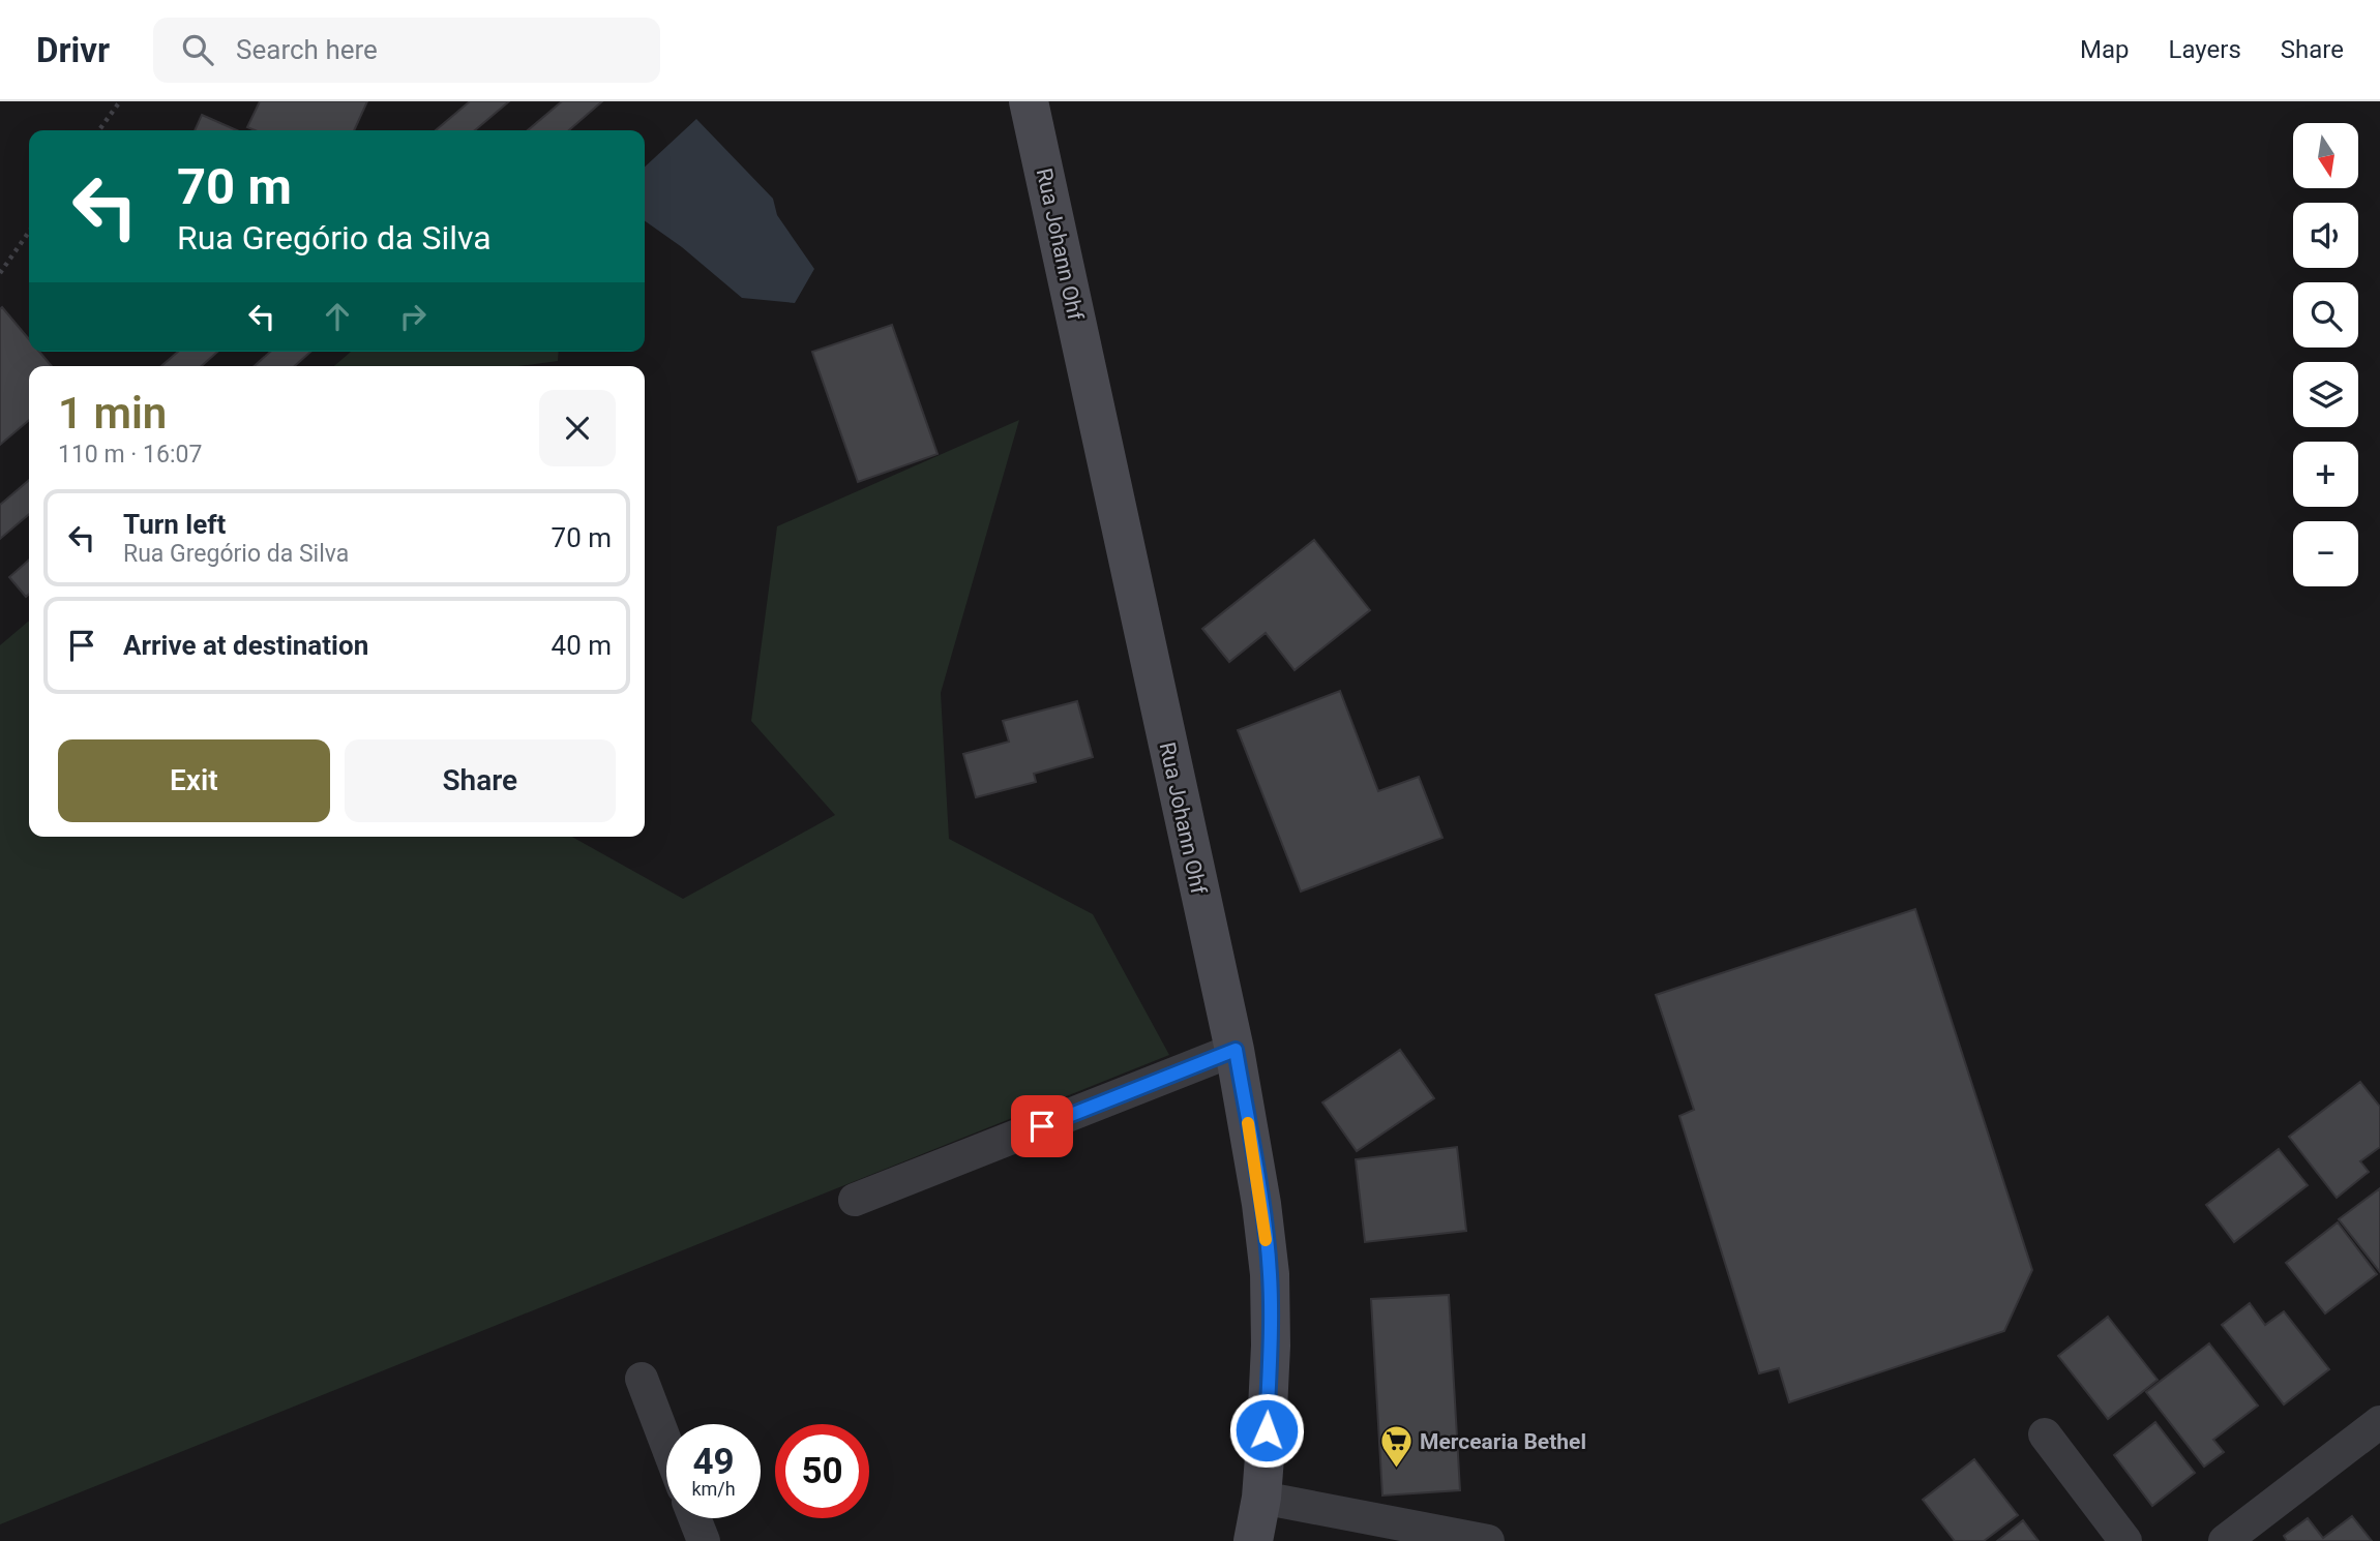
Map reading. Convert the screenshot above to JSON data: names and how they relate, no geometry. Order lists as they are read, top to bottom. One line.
{"streets":{"main road":["Rua Johann Ohf"]},"places":{"supermarket":["Mercearia Bethel"]},"north":"bottom","page":{"header":"Drivr","search":"Search here","nav":["Map","Layers","Share"],"map_buttons":["+","−"],"turn":["70 m","Rua Gregório da Silva"],"heading":["1 min","110 m · 16:07"],"list":[{"name":"Turn left","note":"Rua Gregório da Silva","value":"70 m"},{"name":"Arrive at destination","value":"40 m"}],"buttons":["Exit","Share"],"speed":"49 km/h","limit":"50"}}
